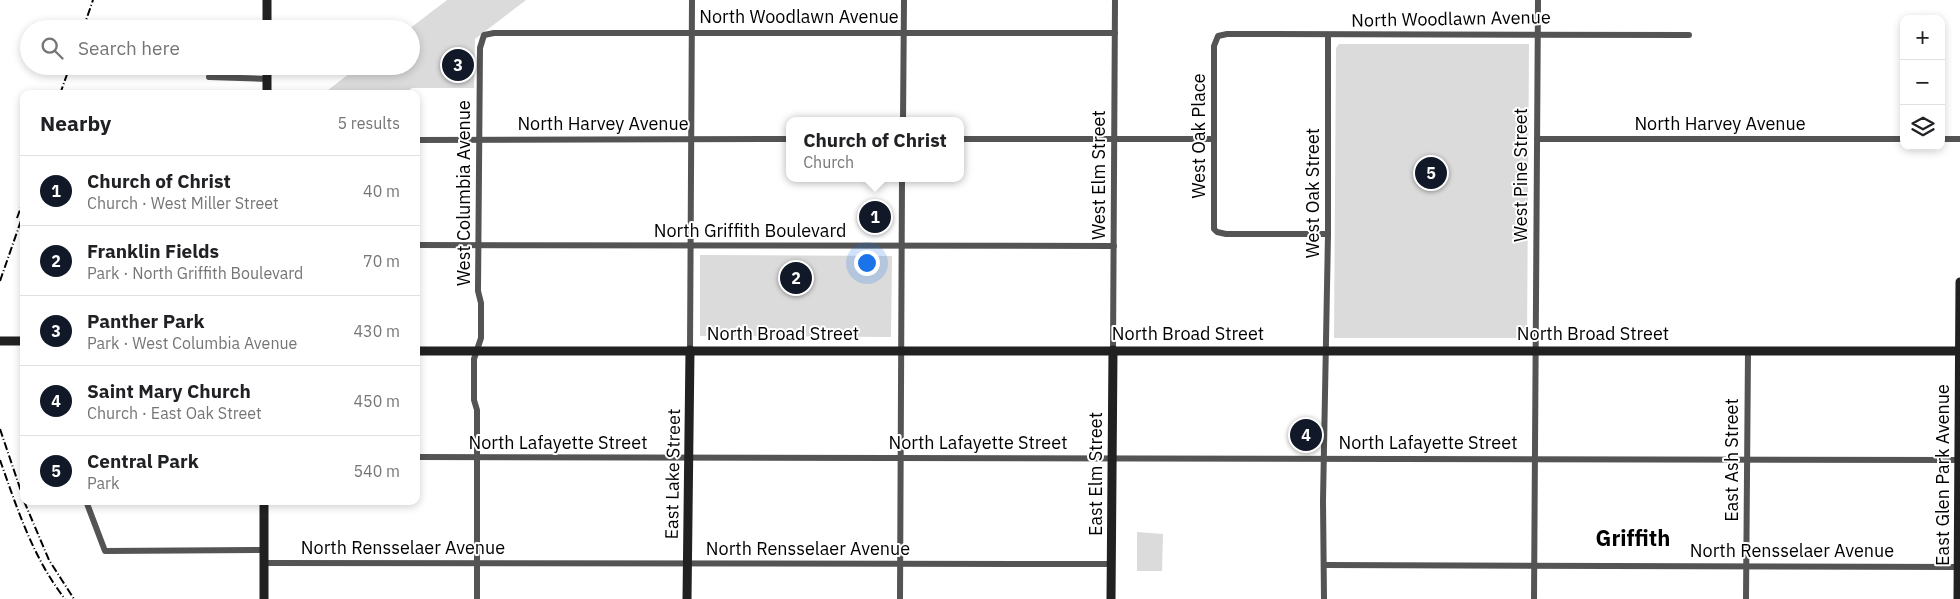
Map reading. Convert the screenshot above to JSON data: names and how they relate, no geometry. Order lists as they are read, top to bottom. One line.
{"streets":{"street":["North Woodlawn Avenue","North Harvey Avenue","West Oak Place","West Elm Street","West Pine Street","West Columbia Avenue","West Oak Street","North Griffith Boulevard","North Broad Street","North Lafayette Street","East Ash Street","East Lake Street","East Elm Street","East Glen Park Avenue","North Rensselaer Avenue"]},"crossings":[["North Woodlawn Avenue","West Oak Place"],["North Woodlawn Avenue","West Elm Street"],["North Woodlawn Avenue","West Pine Street"],["North Woodlawn Avenue","West Columbia Avenue"],["North Woodlawn Avenue","West Oak Street"],["North Harvey Avenue","West Pine Street"],["North Harvey Avenue","West Columbia Avenue"],["West Oak Place","West Oak Street"],["West Elm Street","North Griffith Boulevard"],["West Elm Street","North Broad Street"],["West Elm Street","East Elm Street"],["West Pine Street","North Broad Street"],["West Pine Street","North Lafayette Street"],["West Pine Street","North Rensselaer Avenue"],["West Columbia Avenue","North Griffith Boulevard"],["West Columbia Avenue","North Broad Street"],["West Columbia Avenue","North Lafayette Street"],["West Columbia Avenue","North Rensselaer Avenue"],["West Oak Street","North Broad Street"],["West Oak Street","North Lafayette Street"],["West Oak Street","North Rensselaer Avenue"],["North Broad Street","East Ash Street"],["North Broad Street","East Lake Street"],["North Broad Street","East Elm Street"],["North Broad Street","East Glen Park Avenue"],["North Lafayette Street","East Ash Street"],["North Lafayette Street","East Lake Street"],["North Lafayette Street","East Elm Street"],["North Lafayette Street","East Glen Park Avenue"],["East Ash Street","North Rensselaer Avenue"],["East Lake Street","North Rensselaer Avenue"],["East Elm Street","North Rensselaer Avenue"],["East Glen Park Avenue","North Rensselaer Avenue"]],"districts":["Griffith"],"page":{"map_buttons":["+","−"],"search":"Search here","pins":["3","5","1","2","4"],"heading":["Nearby","5 results"],"popup":["Church of Christ","Church"],"list":[{"mark":"1","name":"Church of Christ","note":"Church · West Miller Street","value":"40 m"},{"mark":"2","name":"Franklin Fields","note":"Park · North Griffith Boulevard","value":"70 m"},{"mark":"3","name":"Panther Park","note":"Park · West Columbia Avenue","value":"430 m"},{"mark":"4","name":"Saint Mary Church","note":"Church · East Oak Street","value":"450 m"},{"mark":"5","name":"Central Park","note":"Park","value":"540 m"}]}}
